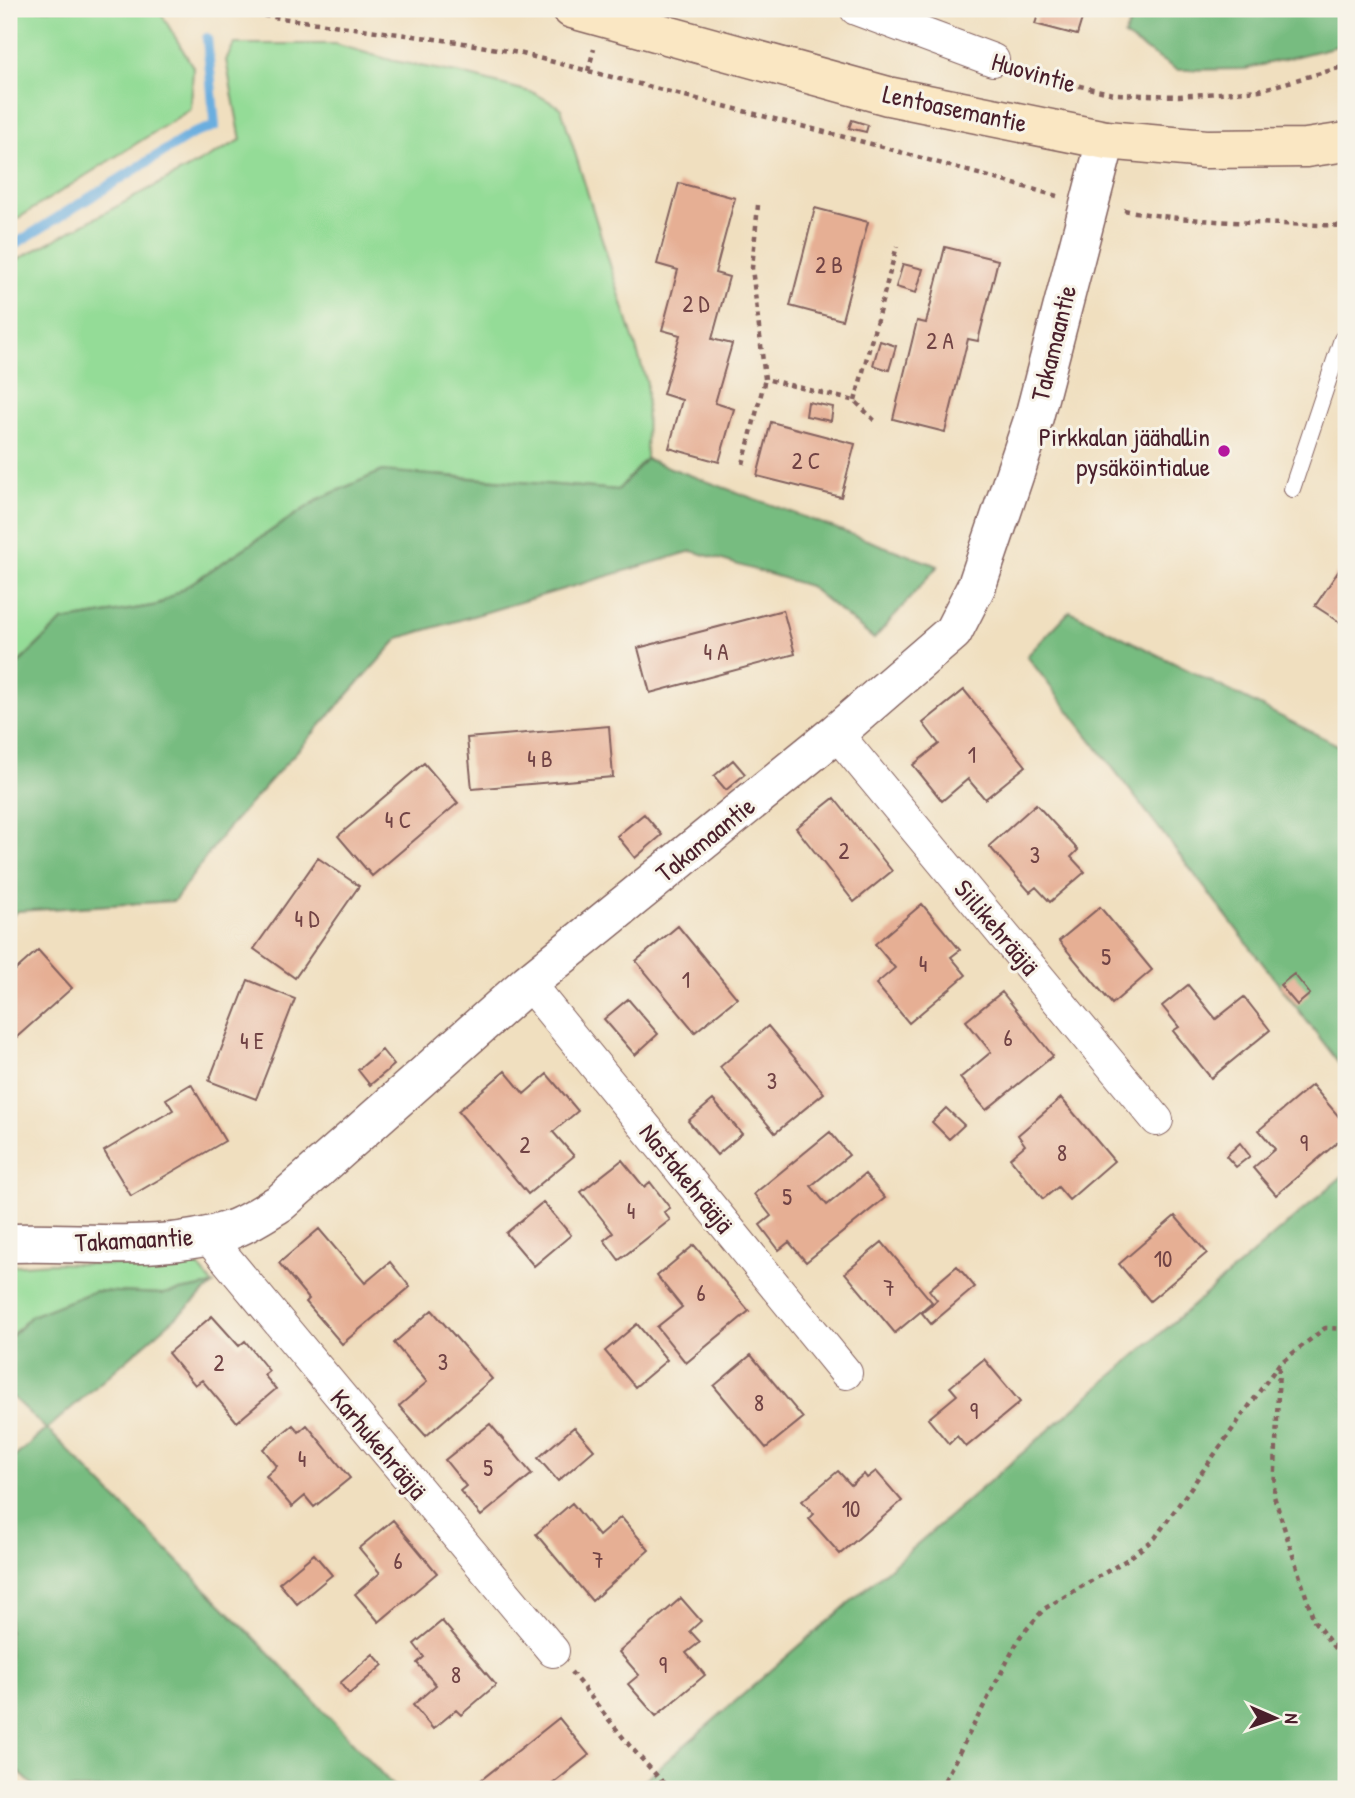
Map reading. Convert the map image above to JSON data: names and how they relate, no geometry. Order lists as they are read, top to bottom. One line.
{"streets":{"main road":["Lentoasemantie"],"street":["Huovintie","Takamaantie","Siilikehrääjä","Nastakehrääjä","Karhukehrääjä"]},"crossings":[["Lentoasemantie","Takamaantie"],["Takamaantie","Siilikehrääjä"],["Takamaantie","Nastakehrääjä"],["Takamaantie","Karhukehrääjä"]],"places":["Pirkkalan jäähallin pysäköintialue"],"house_numbers":["2 B","2 D","2 A","2 C","4 A","1","4 B","4 C","2","3","4 D","5","4","1","6","4 E","3","9","2","8","5","4","10","7","6","3","2","8","9","4","5","10","7","6","9","8"],"north":"right"}
